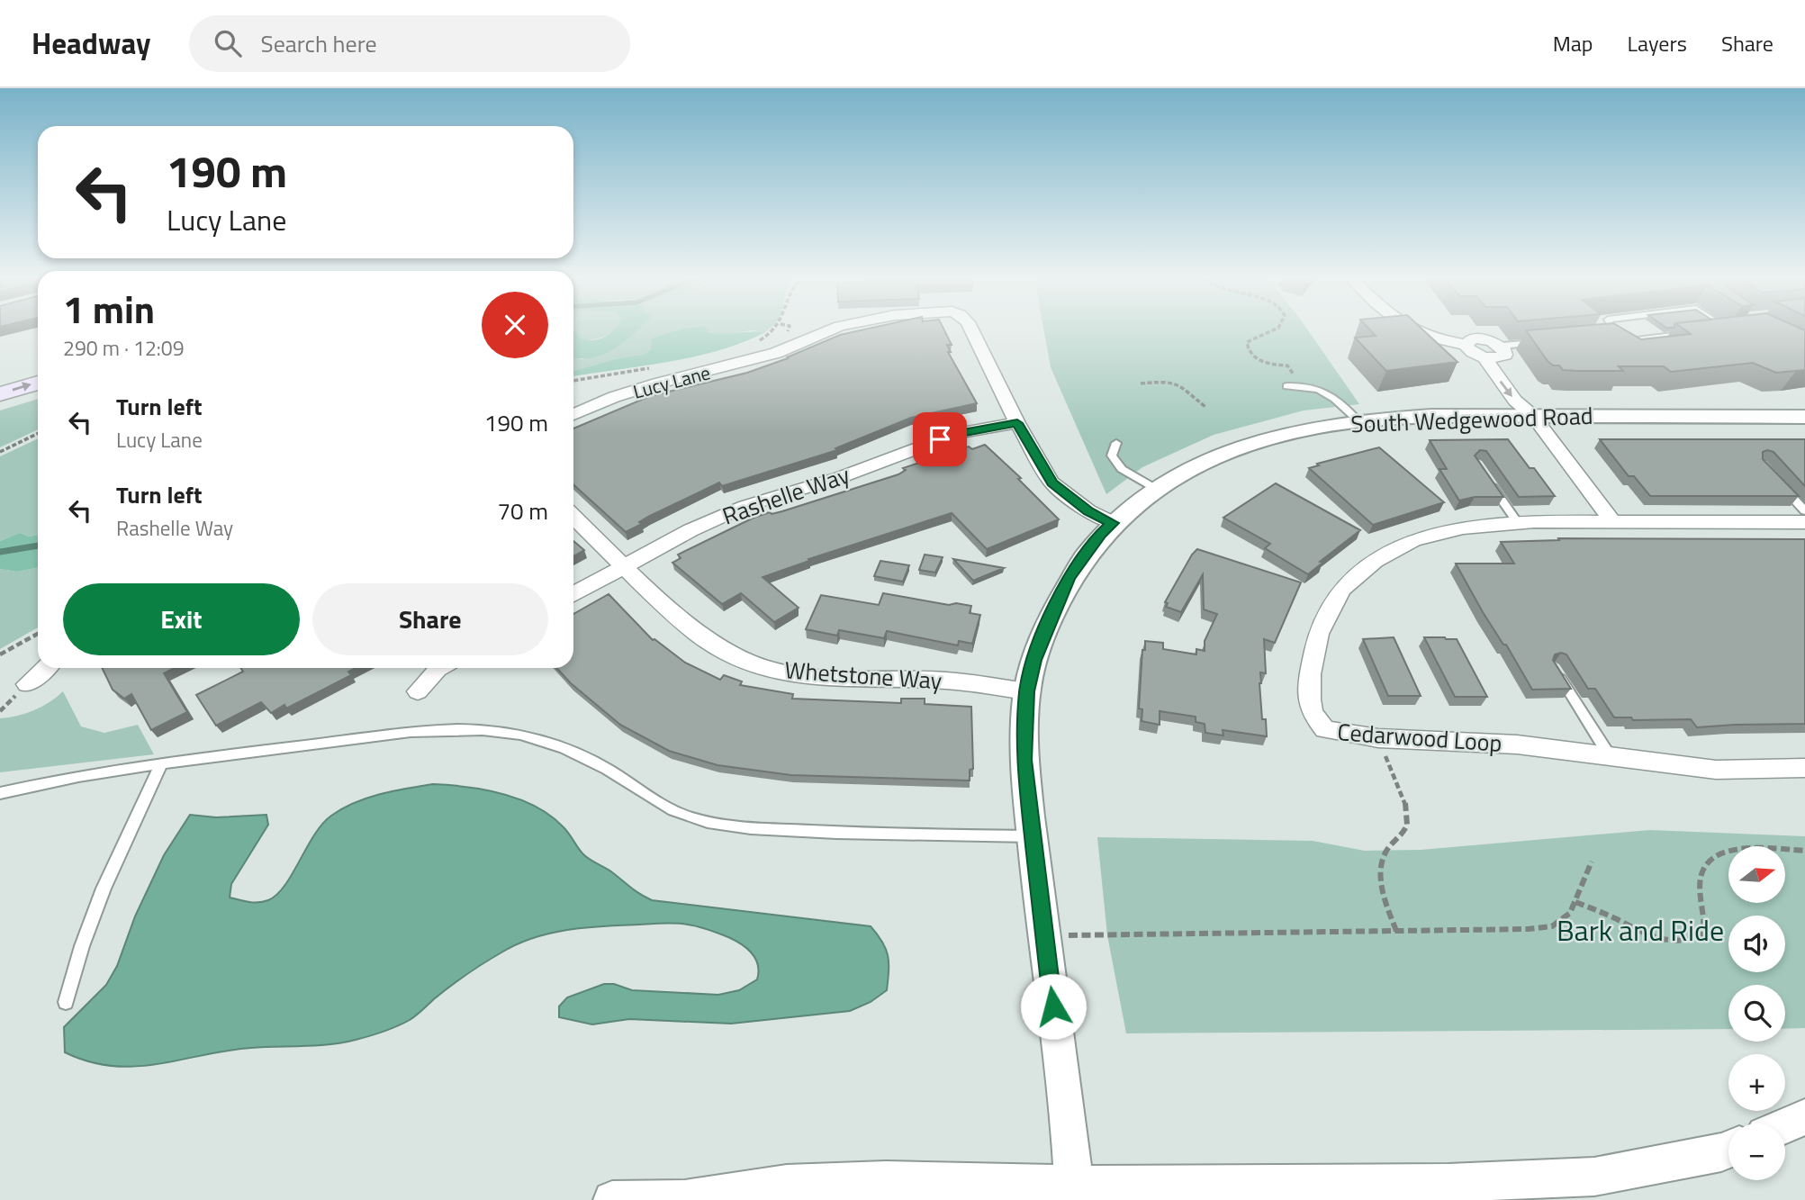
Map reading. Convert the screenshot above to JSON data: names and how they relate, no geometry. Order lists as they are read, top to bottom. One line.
{"streets":{"street":["Lucy Lane","South Wedgewood Road","Rashelle Way","Whetstone Way","Cedarwood Loop"]},"crossings":[["Lucy Lane","South Wedgewood Road"],["Lucy Lane","Rashelle Way"],["South Wedgewood Road","Whetstone Way"],["Rashelle Way","Whetstone Way"]],"parks":["Bark and Ride"],"north":"right","page":{"header":"Headway","search":"Search here","nav":["Map","Layers","Share"],"turn":["190 m","Lucy Lane"],"heading":["1 min","290 m · 12:09"],"list":[{"name":"Turn left","note":"Lucy Lane","value":"190 m"},{"name":"Turn left","note":"Rashelle Way","value":"70 m"}],"buttons":["Exit","Share"],"map_buttons":["+","−"]}}
